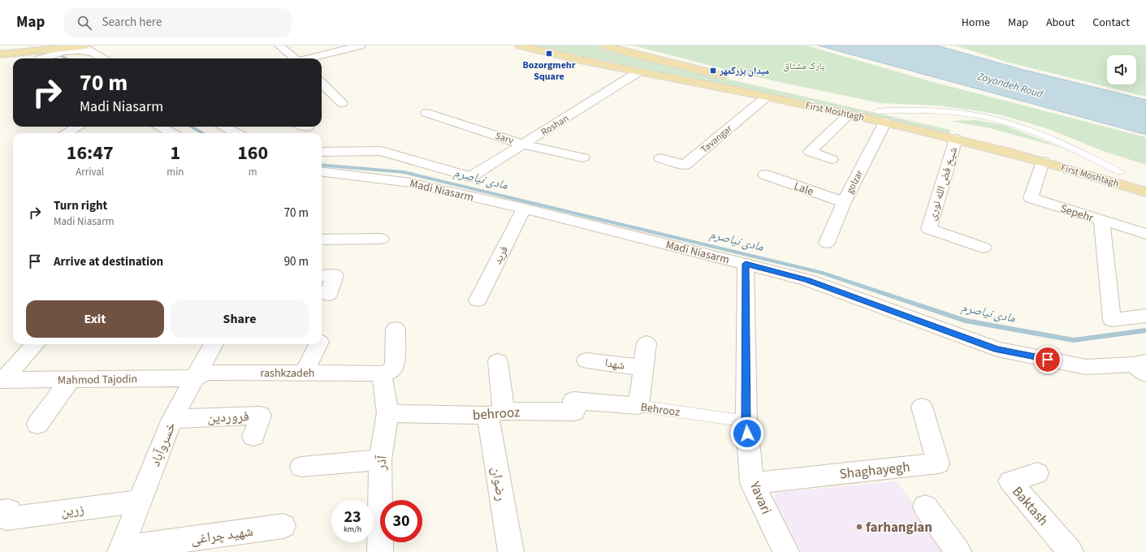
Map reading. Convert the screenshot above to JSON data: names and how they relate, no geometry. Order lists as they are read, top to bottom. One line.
{"streets":{"main road":["First Moshtagh"],"street":["Roshan","Sarv","Tavangar","golzar","شیخ فض الله نوری","Lale","Madi Niasarm","Sepehr","فرید","شهدا","rashkzadeh","Mahmod Tajodin","behrooz","فروردین","خسروآباد","آذر","Shaghayegh","رضوان","Yavari","Baktash","زرین","شهید چراغی"],"lane":["Behrooz"]},"crossings":[["First Moshtagh","Roshan"],["First Moshtagh","Tavangar"],["First Moshtagh","golzar"],["First Moshtagh","شیخ فض الله نوری"],["First Moshtagh","Sepehr"],["Roshan","Sarv"],["Roshan","Madi Niasarm"],["golzar","Lale"],["Madi Niasarm","فرید"],["Madi Niasarm","Yavari"],["rashkzadeh","Mahmod Tajodin"],["rashkzadeh","خسروآباد"],["rashkzadeh","آذر"],["Mahmod Tajodin","خسروآباد"],["Behrooz","behrooz"],["Behrooz","Yavari"],["behrooz","آذر"],["behrooz","رضوان"],["فروردین","خسروآباد"],["خسروآباد","زرین"],["خسروآباد","شهید چراغی"],["Shaghayegh","Yavari"]],"water":["Zayandeh Roud","مادی نیاصرم"],"parks":["پارک مشتاق"],"places":{"transit":["Bozorgmehr Square","میدان بزرگمهر"],"other":["farhangian"]},"page":{"header":"Map","search":"Search here","nav":["Home","Map","About","Contact"],"turn":["70 m","Madi Niasarm"],"eta":["16:47","Arrival","1","min","160","m"],"list":[{"name":"Turn right","note":"Madi Niasarm","value":"70 m"},{"name":"Arrive at destination","value":"90 m"}],"buttons":["Exit","Share"],"speed":"23 km/h","limit":"30"}}
